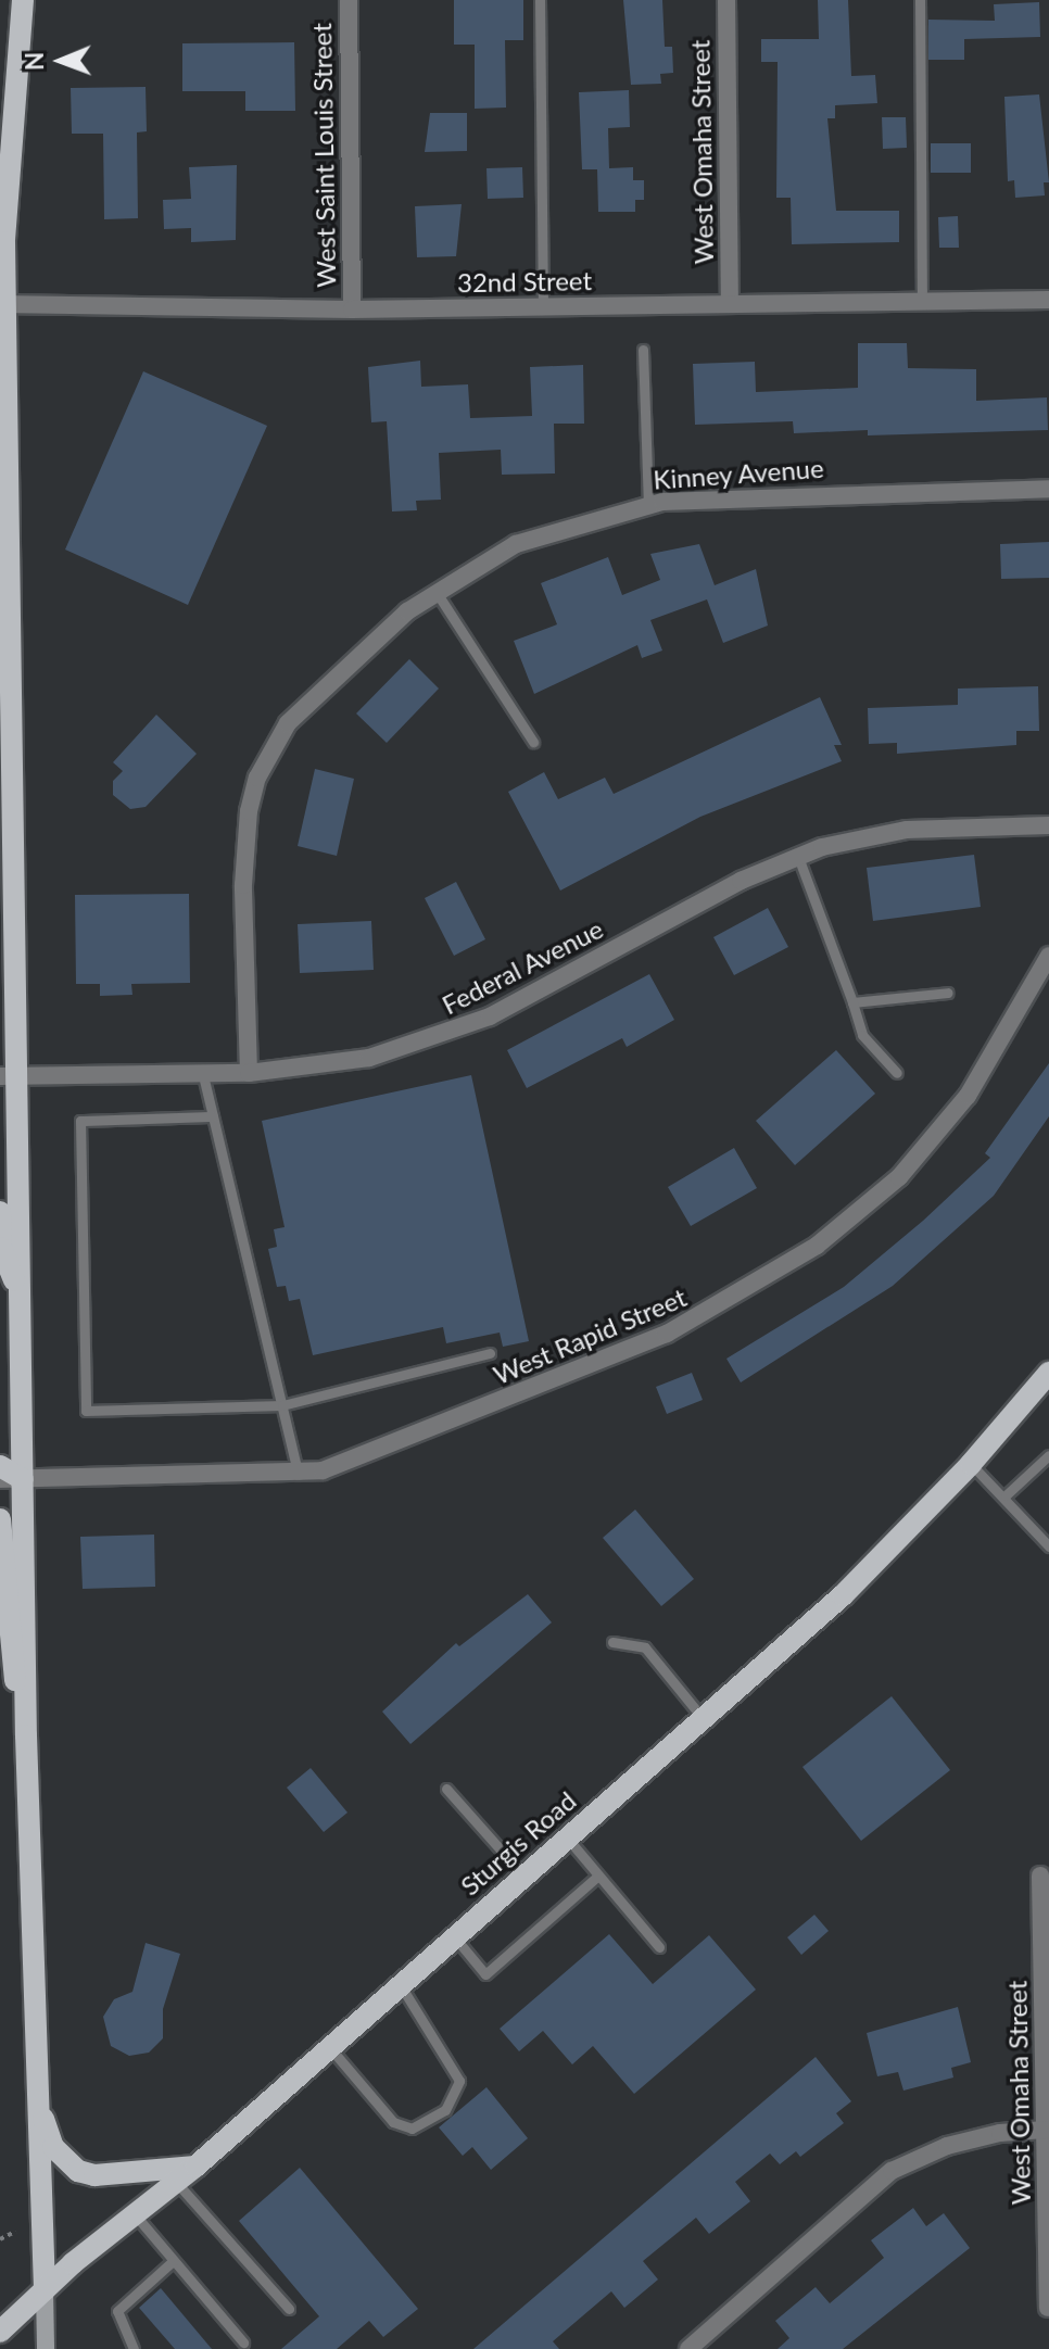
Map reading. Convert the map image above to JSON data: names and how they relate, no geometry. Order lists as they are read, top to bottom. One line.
{"streets":{"main road":["Sturgis Road"],"street":["West Omaha Street","West Saint Louis Street","32nd Street","Kinney Avenue","Federal Avenue","West Rapid Street"]},"crossings":[["West Omaha Street","32nd Street"],["West Saint Louis Street","32nd Street"],["Kinney Avenue","Federal Avenue"]],"north":"left"}
